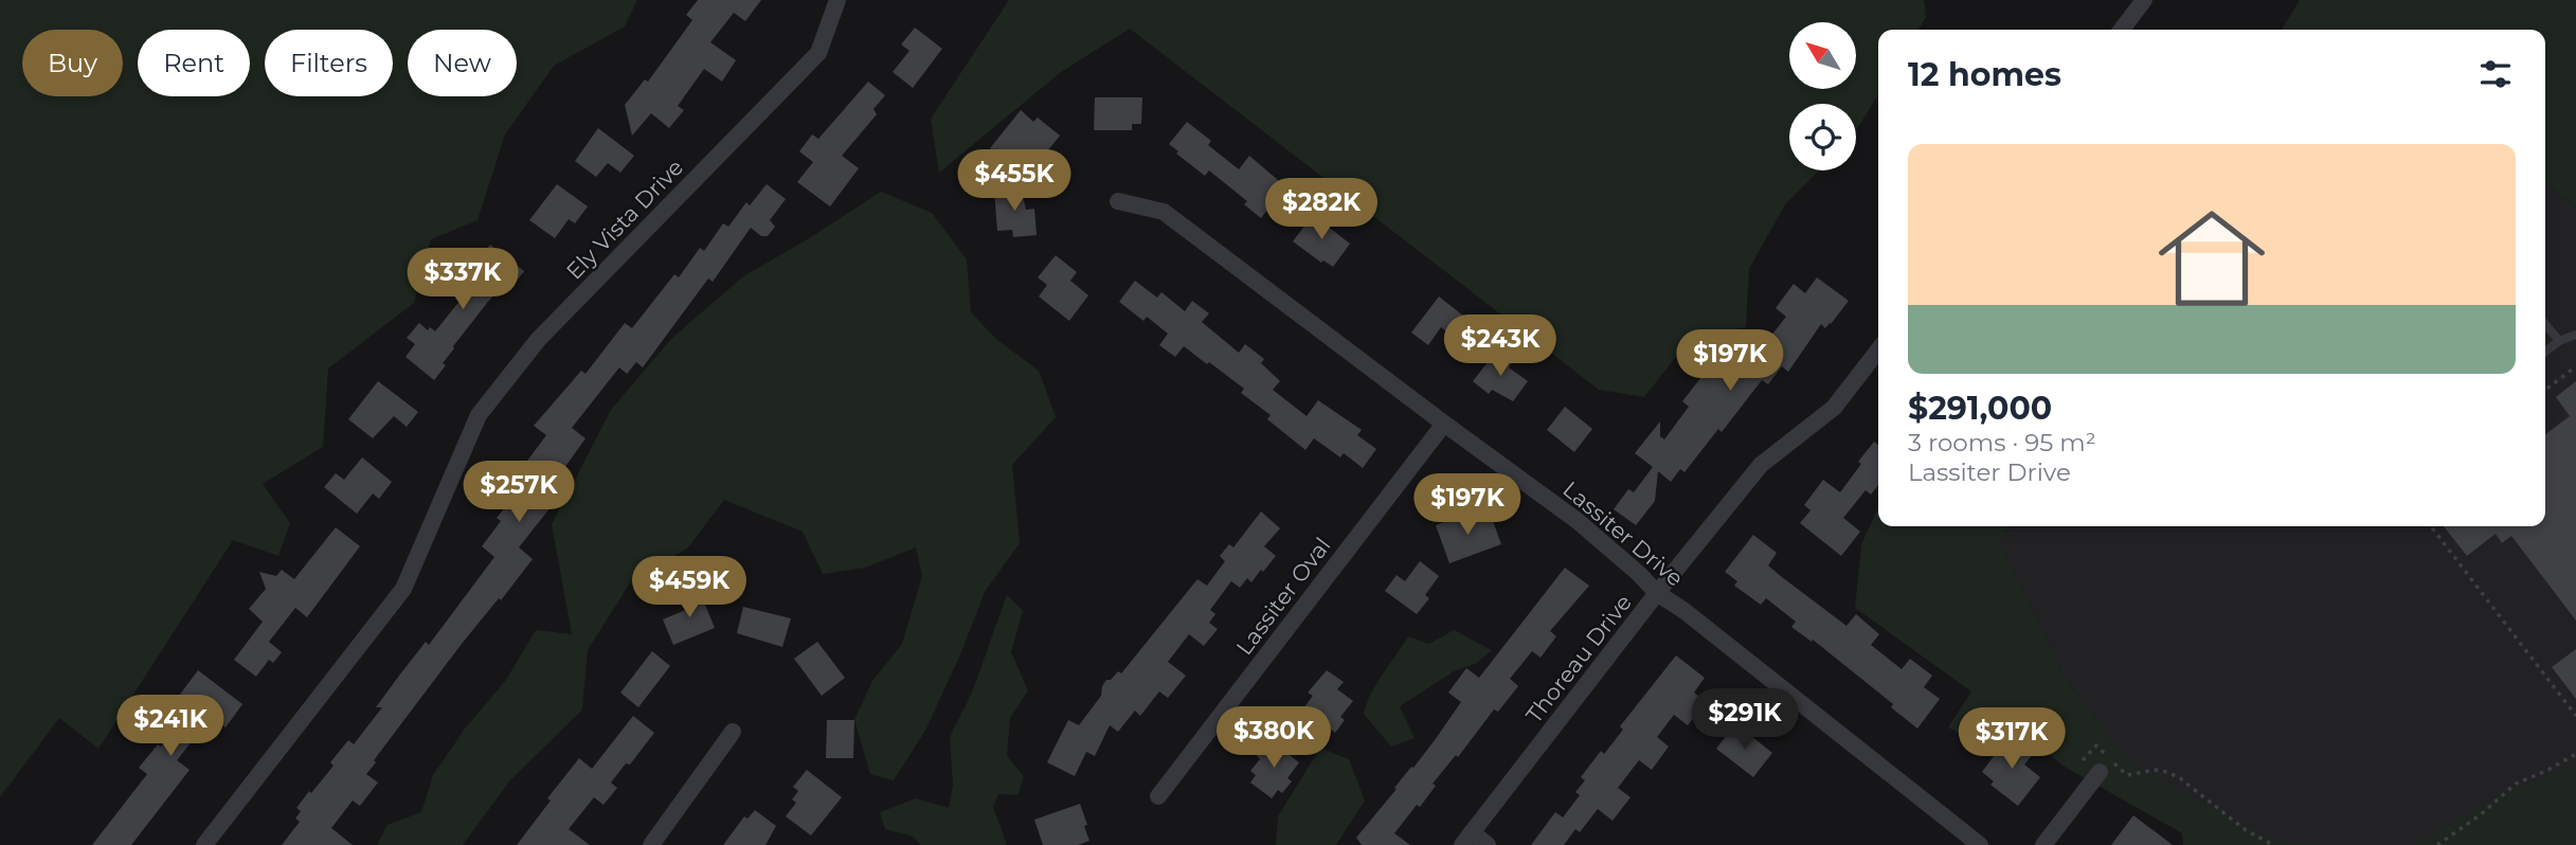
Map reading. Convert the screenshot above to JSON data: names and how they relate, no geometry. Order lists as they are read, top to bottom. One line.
{"streets":{"street":["Ely Vista Drive","Lassiter Drive","Lassiter Oval","Thoreau Drive"]},"crossings":[["Lassiter Drive","Lassiter Oval"],["Lassiter Drive","Thoreau Drive"]],"north":"top left","page":{"chip":["Buy","Rent","Filters","New"],"heading":"12 homes","list":[{"name":"$291,000","note":"3 rooms · 95 m² · Lassiter Drive"}],"price":["$455K","$282K","$337K","$243K","$197K","$257K","$197K","$459K","$291K","$241K","$380K","$317K"]}}
